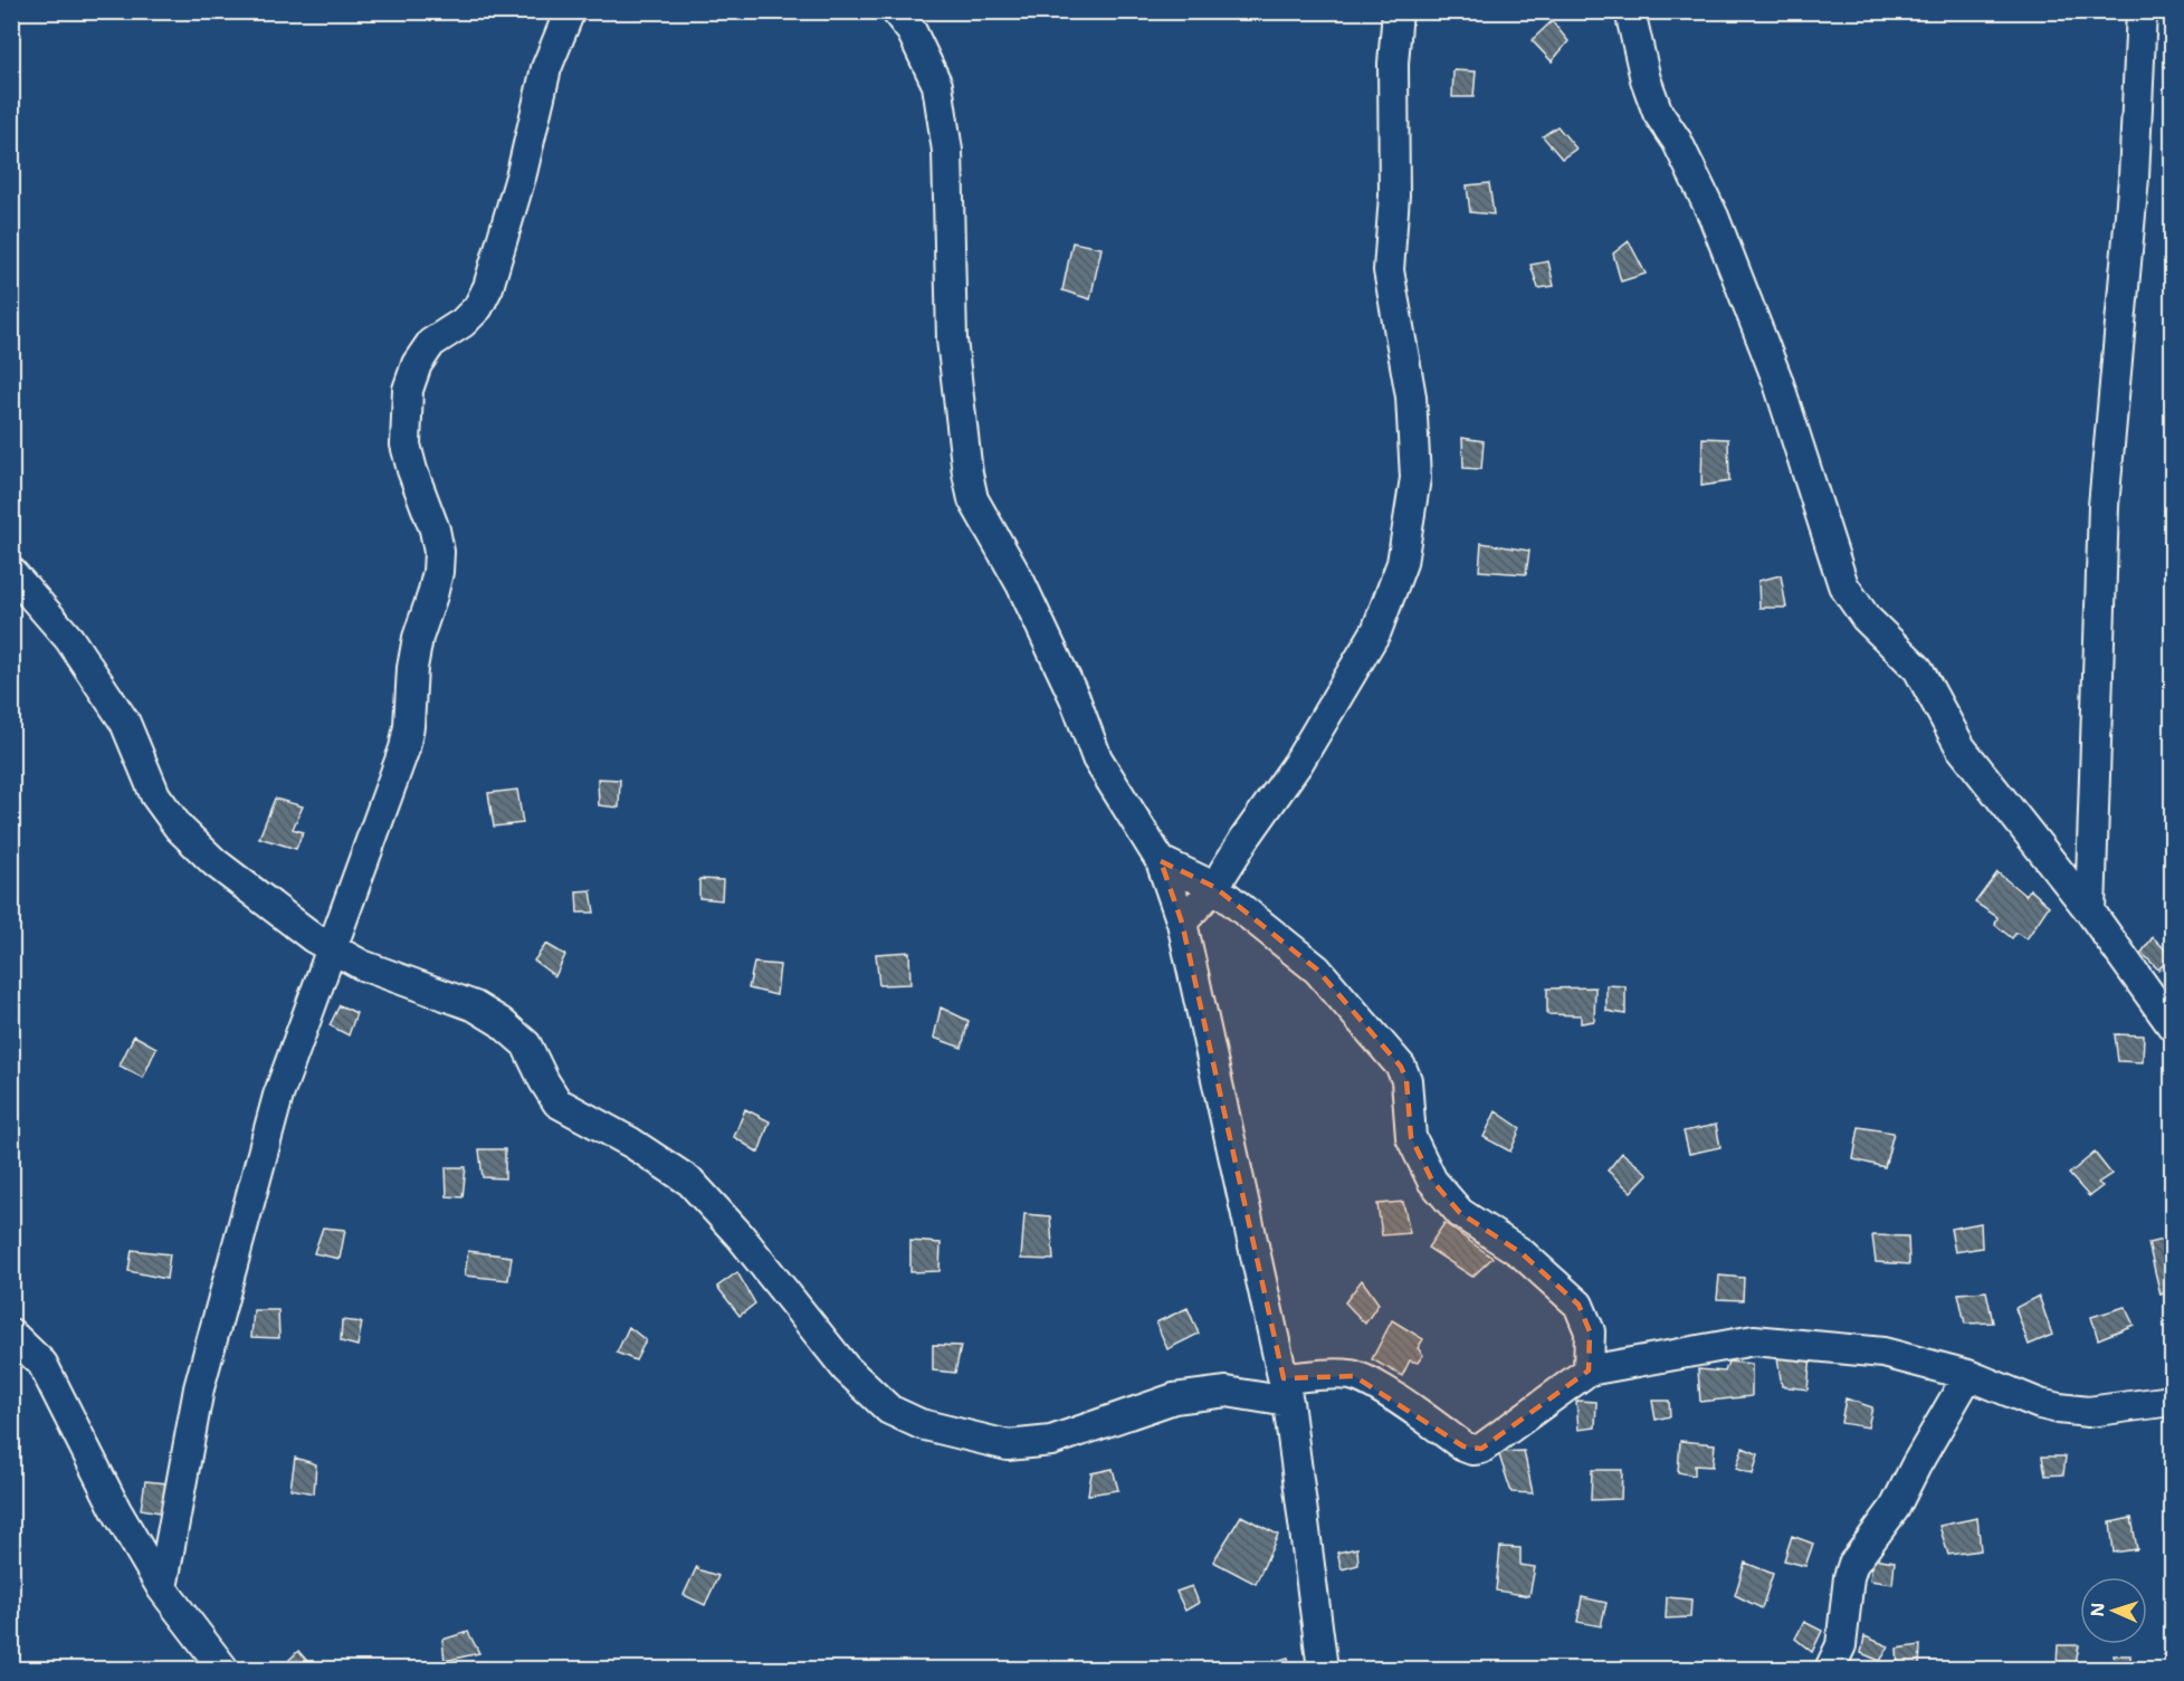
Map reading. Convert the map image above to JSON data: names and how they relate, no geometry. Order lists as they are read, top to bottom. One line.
{"north":"left"}
